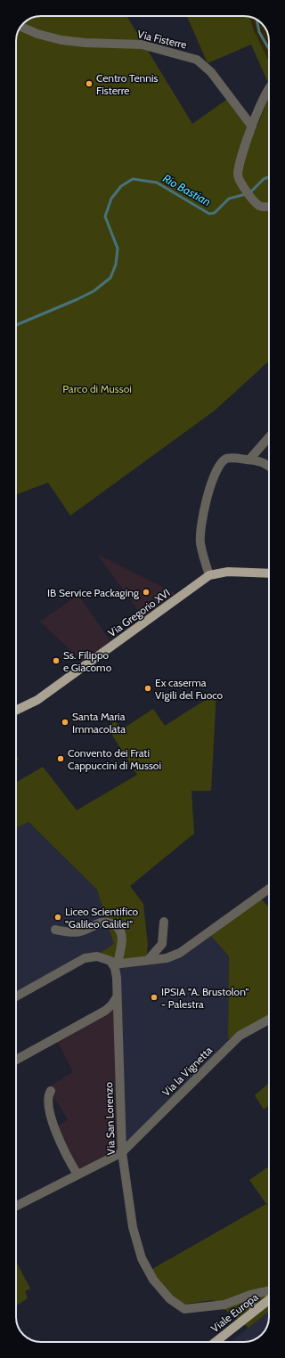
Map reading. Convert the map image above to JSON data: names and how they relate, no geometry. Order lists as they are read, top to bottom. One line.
{"streets":{"main road":["Via Gregorio XVI","Viale Europa"],"street":["Via Fisterre","Via la Vignetta","Via San Lorenzo"]},"crossings":[["Via la Vignetta","Via San Lorenzo"]],"water":["Rio Bastian"],"parks":["Parco di Mussoi"],"places":["Centro Tennis Fisterre","IB Service Packaging","Ss. Filippo e Giacomo","Ex caserma Vigili del Fuoco","Santa Maria Immacolata","Convento dei Frati Cappuccini di Mussoi","Liceo Scientifico \"Galileo Galilei\"","IPSIA \"A. Brustolon\" - Palestra"]}
